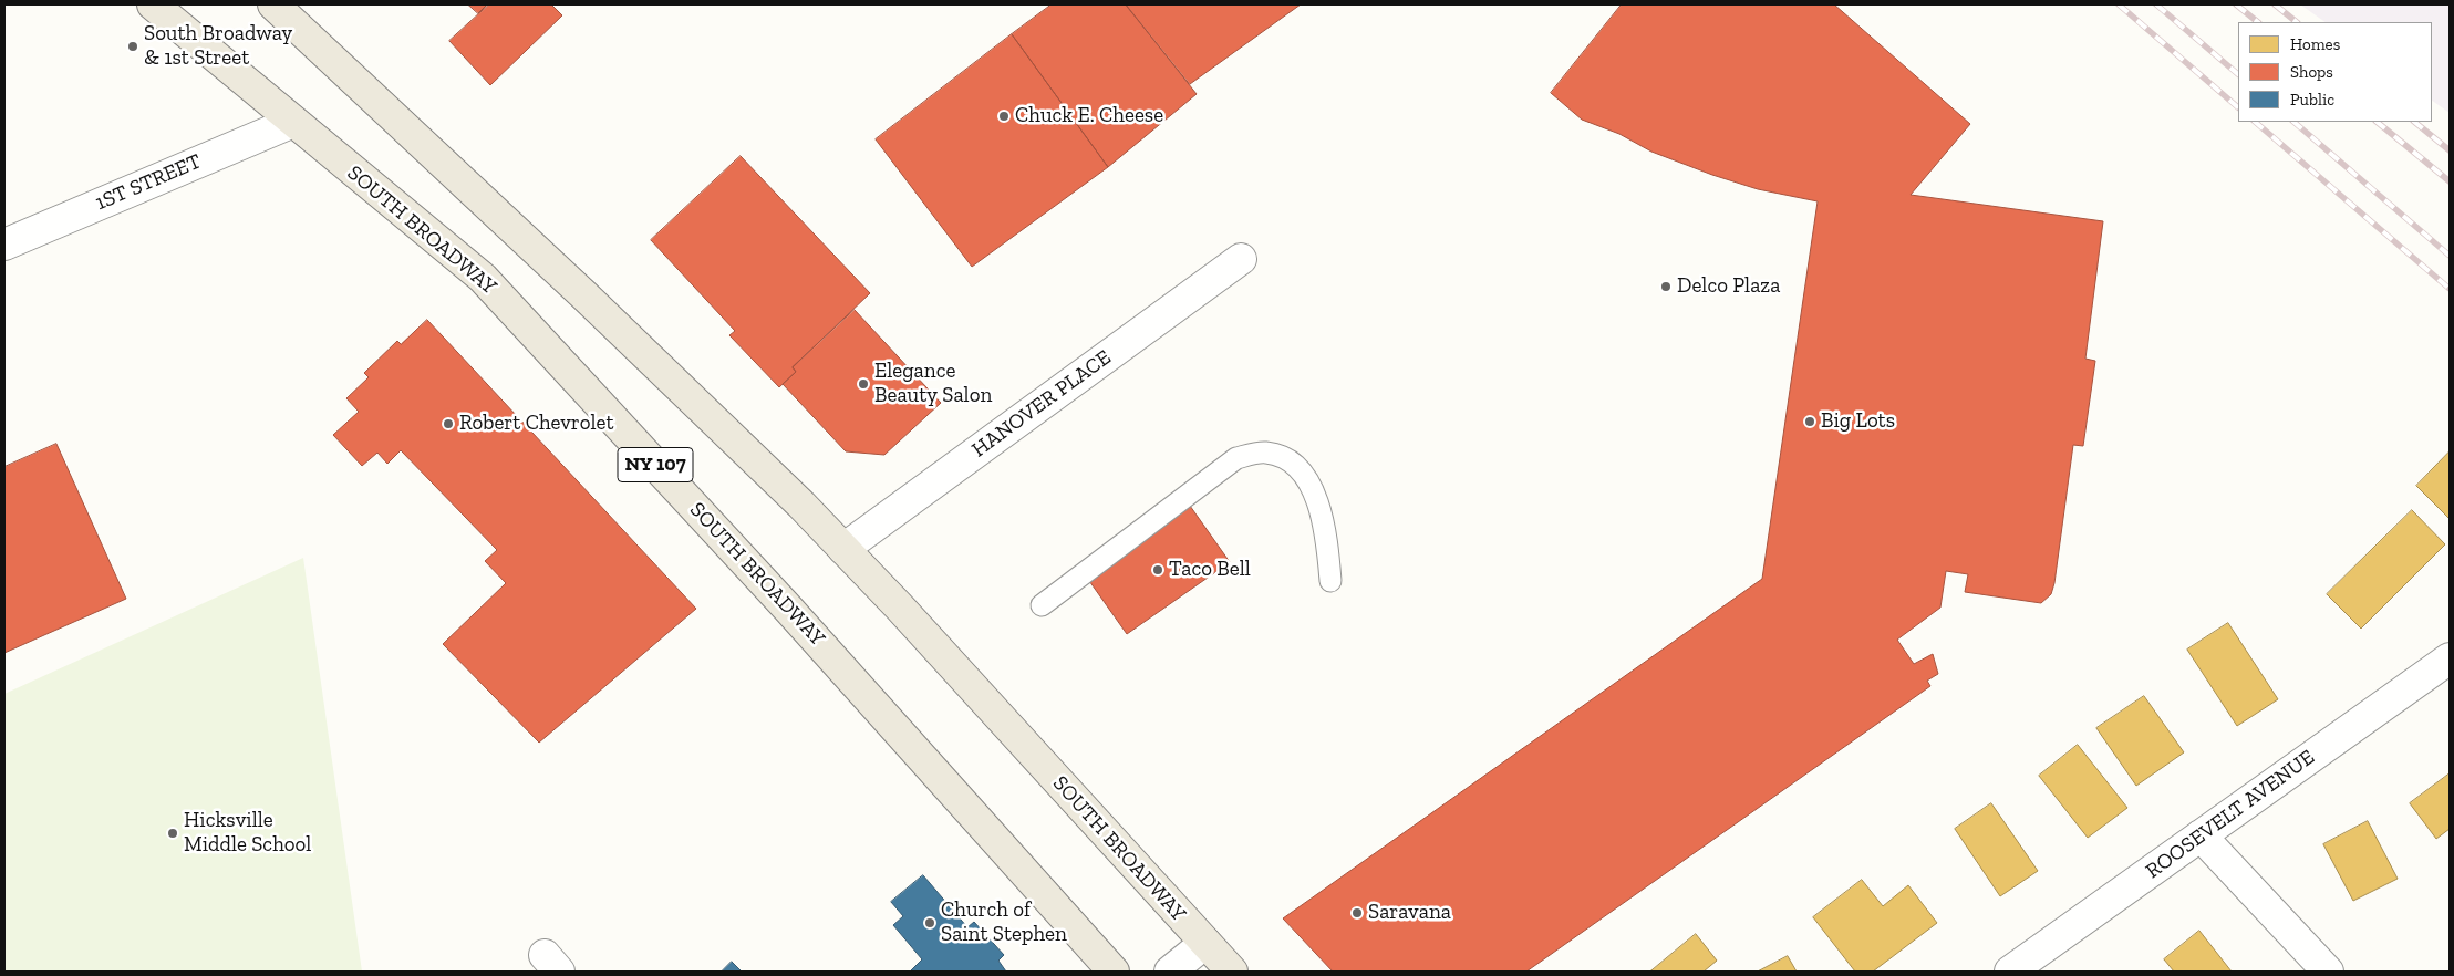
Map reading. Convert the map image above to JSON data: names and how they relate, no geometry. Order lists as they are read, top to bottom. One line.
{"streets":{"main road":["SOUTH BROADWAY","NY 107"],"street":["1ST STREET","HANOVER PLACE","ROOSEVELT AVENUE"]},"crossings":[["1ST STREET","SOUTH BROADWAY"],["SOUTH BROADWAY","HANOVER PLACE"]],"places":["South Broadway & 1st Street","Chuck E. Cheese","Delco Plaza","Elegance Beauty Salon","Big Lots","Robert Chevrolet","Taco Bell","Hicksville Middle School","Saravana","Church of Saint Stephen"],"legend":["Homes","Shops","Public"]}
